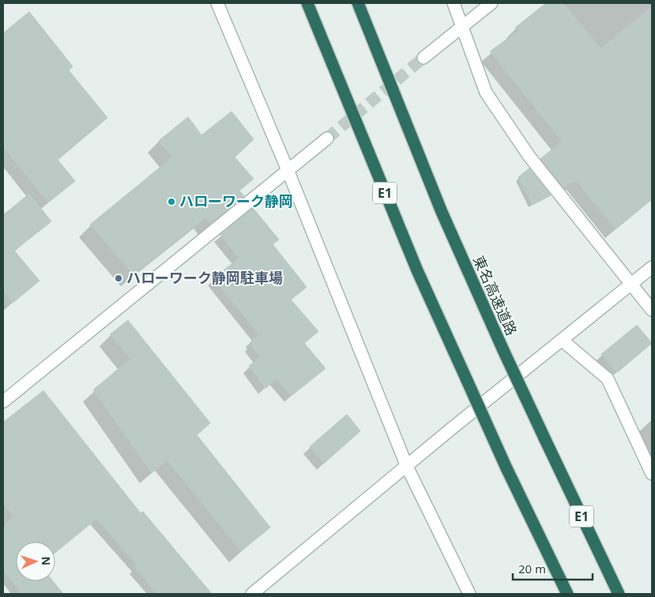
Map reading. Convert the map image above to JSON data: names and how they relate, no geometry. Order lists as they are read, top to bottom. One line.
{"streets":{"highway":["E1","東名高速道路"]},"places":["ハローワーク静岡","ハローワーク静岡駐車場"],"scale_bar":"20 m","north":"right"}
